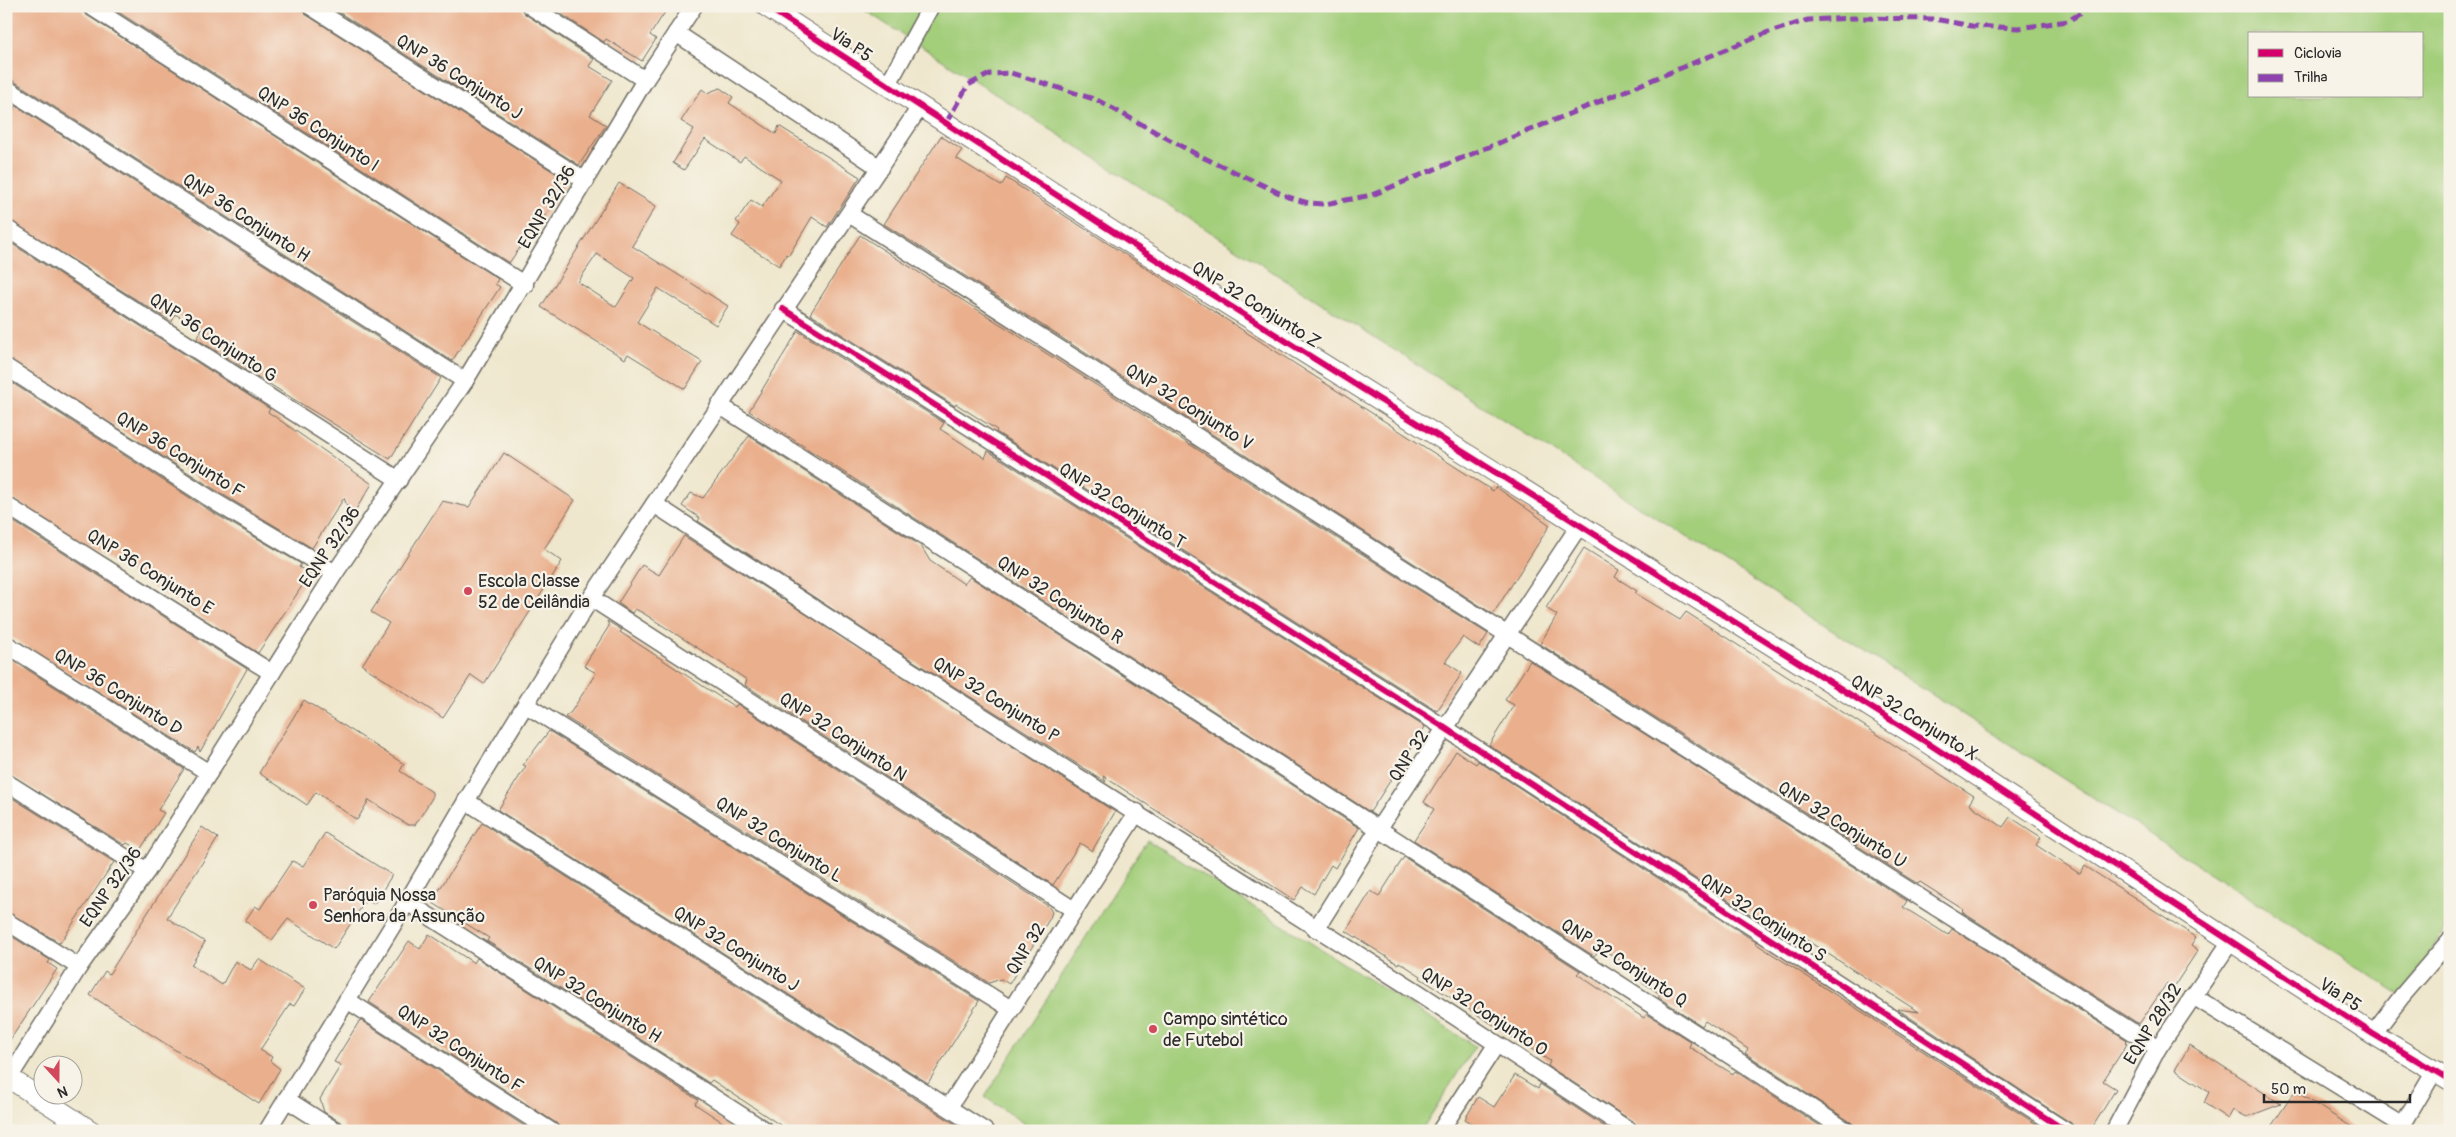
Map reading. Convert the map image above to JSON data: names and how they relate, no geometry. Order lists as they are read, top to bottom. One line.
{"streets":{"street":["Via P5","QNP 36 Conjunto J","QNP 36 Conjunto I","EQNP 32/36","QNP 36 Conjunto H","QNP 32 Conjunto Z","QNP 36 Conjunto G","QNP 32 Conjunto V","QNP 36 Conjunto F","QNP 32 Conjunto T","QNP 36 Conjunto E","QNP 32 Conjunto R","QNP 36 Conjunto D","QNP 32 Conjunto P","QNP 32 Conjunto X","QNP 32 Conjunto N","QNP 32","QNP 32 Conjunto U","QNP 32 Conjunto L","QNP 32 Conjunto S","QNP 32 Conjunto J","QNP 32 Conjunto Q","QNP 32 Conjunto H","QNP 32 Conjunto O","EQNP 28/32","QNP 32 Conjunto F"]},"crossings":[["Via P5","QNP 32 Conjunto Z"],["Via P5","QNP 32 Conjunto X"],["Via P5","EQNP 28/32"],["QNP 36 Conjunto J","EQNP 32/36"],["QNP 36 Conjunto I","EQNP 32/36"],["EQNP 32/36","QNP 36 Conjunto H"],["EQNP 32/36","QNP 36 Conjunto G"],["EQNP 32/36","QNP 36 Conjunto F"],["EQNP 32/36","QNP 36 Conjunto E"],["EQNP 32/36","QNP 36 Conjunto D"],["QNP 32 Conjunto Z","QNP 32 Conjunto X"],["QNP 32 Conjunto Z","QNP 32"],["QNP 32 Conjunto V","QNP 32"],["QNP 32 Conjunto V","QNP 32 Conjunto U"],["QNP 32 Conjunto T","QNP 32"],["QNP 32 Conjunto T","QNP 32 Conjunto S"],["QNP 32 Conjunto R","QNP 32"],["QNP 32 Conjunto R","QNP 32 Conjunto Q"],["QNP 32 Conjunto P","QNP 32"],["QNP 32 Conjunto P","QNP 32 Conjunto O"],["QNP 32 Conjunto X","QNP 32"],["QNP 32 Conjunto X","EQNP 28/32"],["QNP 32 Conjunto N","QNP 32"],["QNP 32","QNP 32 Conjunto U"],["QNP 32","QNP 32 Conjunto L"],["QNP 32","QNP 32 Conjunto S"],["QNP 32","QNP 32 Conjunto J"],["QNP 32","QNP 32 Conjunto Q"],["QNP 32","QNP 32 Conjunto O"],["QNP 32 Conjunto U","EQNP 28/32"]],"places":["Escola Classe 52 de Ceilândia","Paróquia Nossa Senhora da Assunção","Campo sintético de Futebol"],"legend":["Ciclovia","Trilha"],"scale_bar":"50 m","north":"bottom"}
